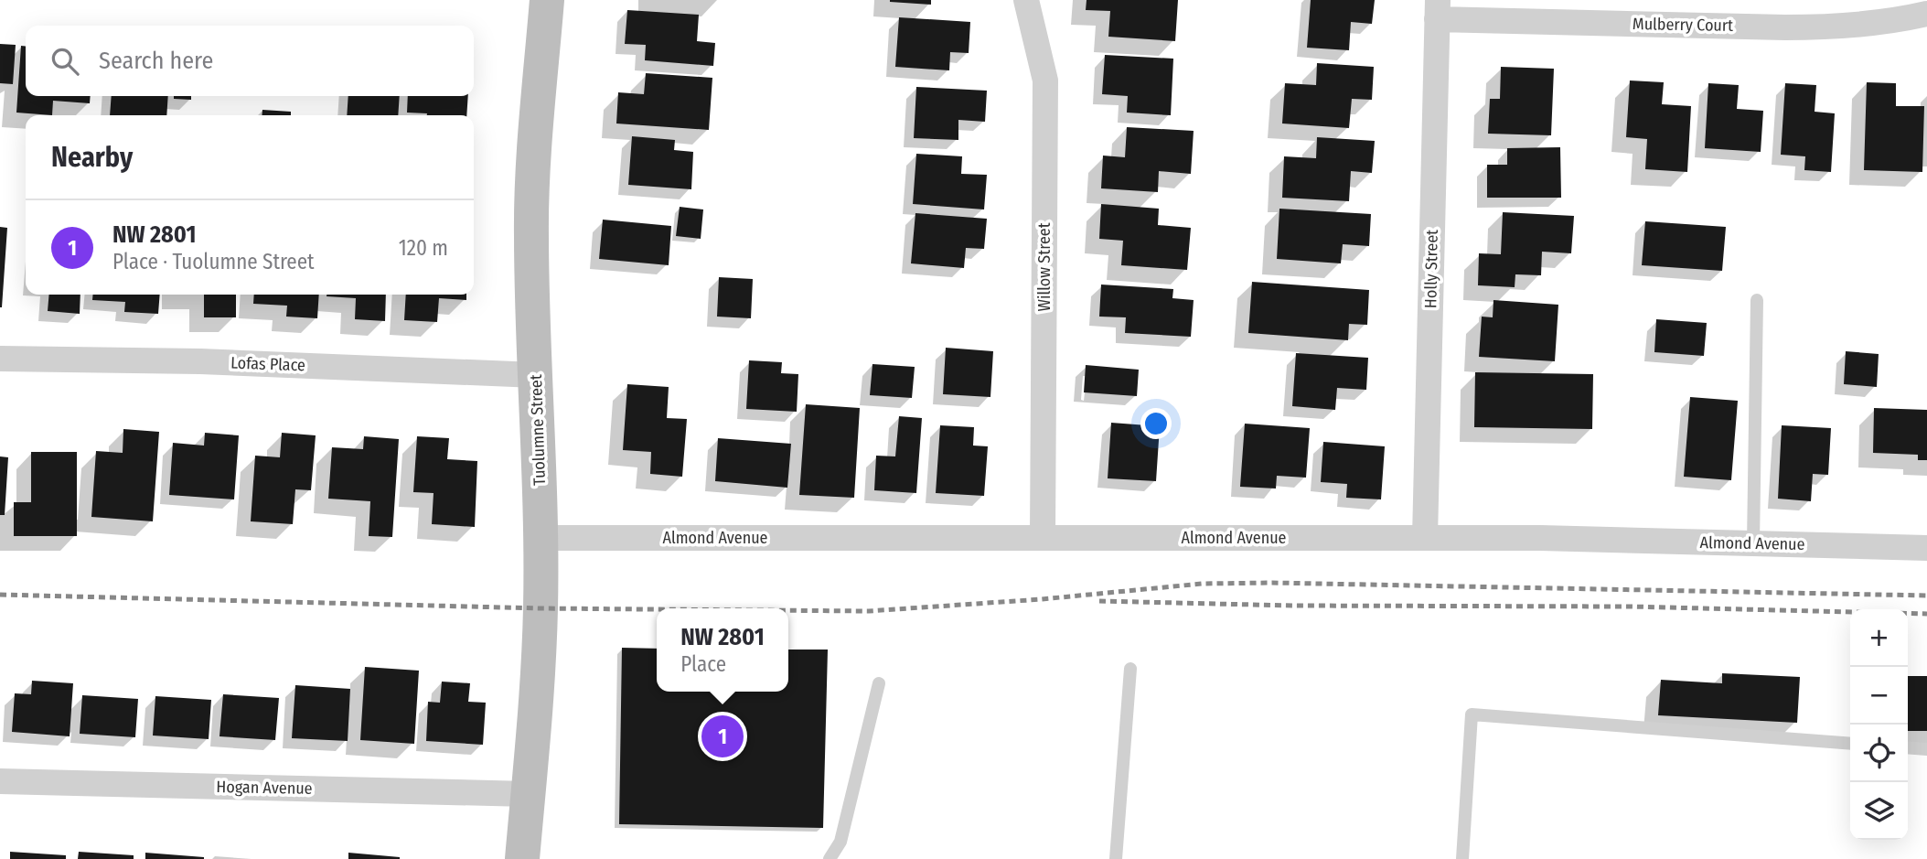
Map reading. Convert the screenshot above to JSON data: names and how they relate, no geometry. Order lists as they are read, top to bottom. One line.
{"streets":{"main road":["Tuolumne Street"],"street":["Mulberry Court","Willow Street","Holly Street","Lofas Place","Almond Avenue","Hogan Avenue"]},"crossings":[["Mulberry Court","Holly Street"],["Willow Street","Almond Avenue"],["Holly Street","Almond Avenue"],["Lofas Place","Tuolumne Street"],["Tuolumne Street","Almond Avenue"],["Tuolumne Street","Hogan Avenue"]],"page":{"search":"Search here","heading":"Nearby","list":[{"mark":"1","name":"NW 2801","note":"Place · Tuolumne Street","value":"120 m"}],"popup":["NW 2801","Place"],"map_buttons":["+","−"],"pins":"1"}}
